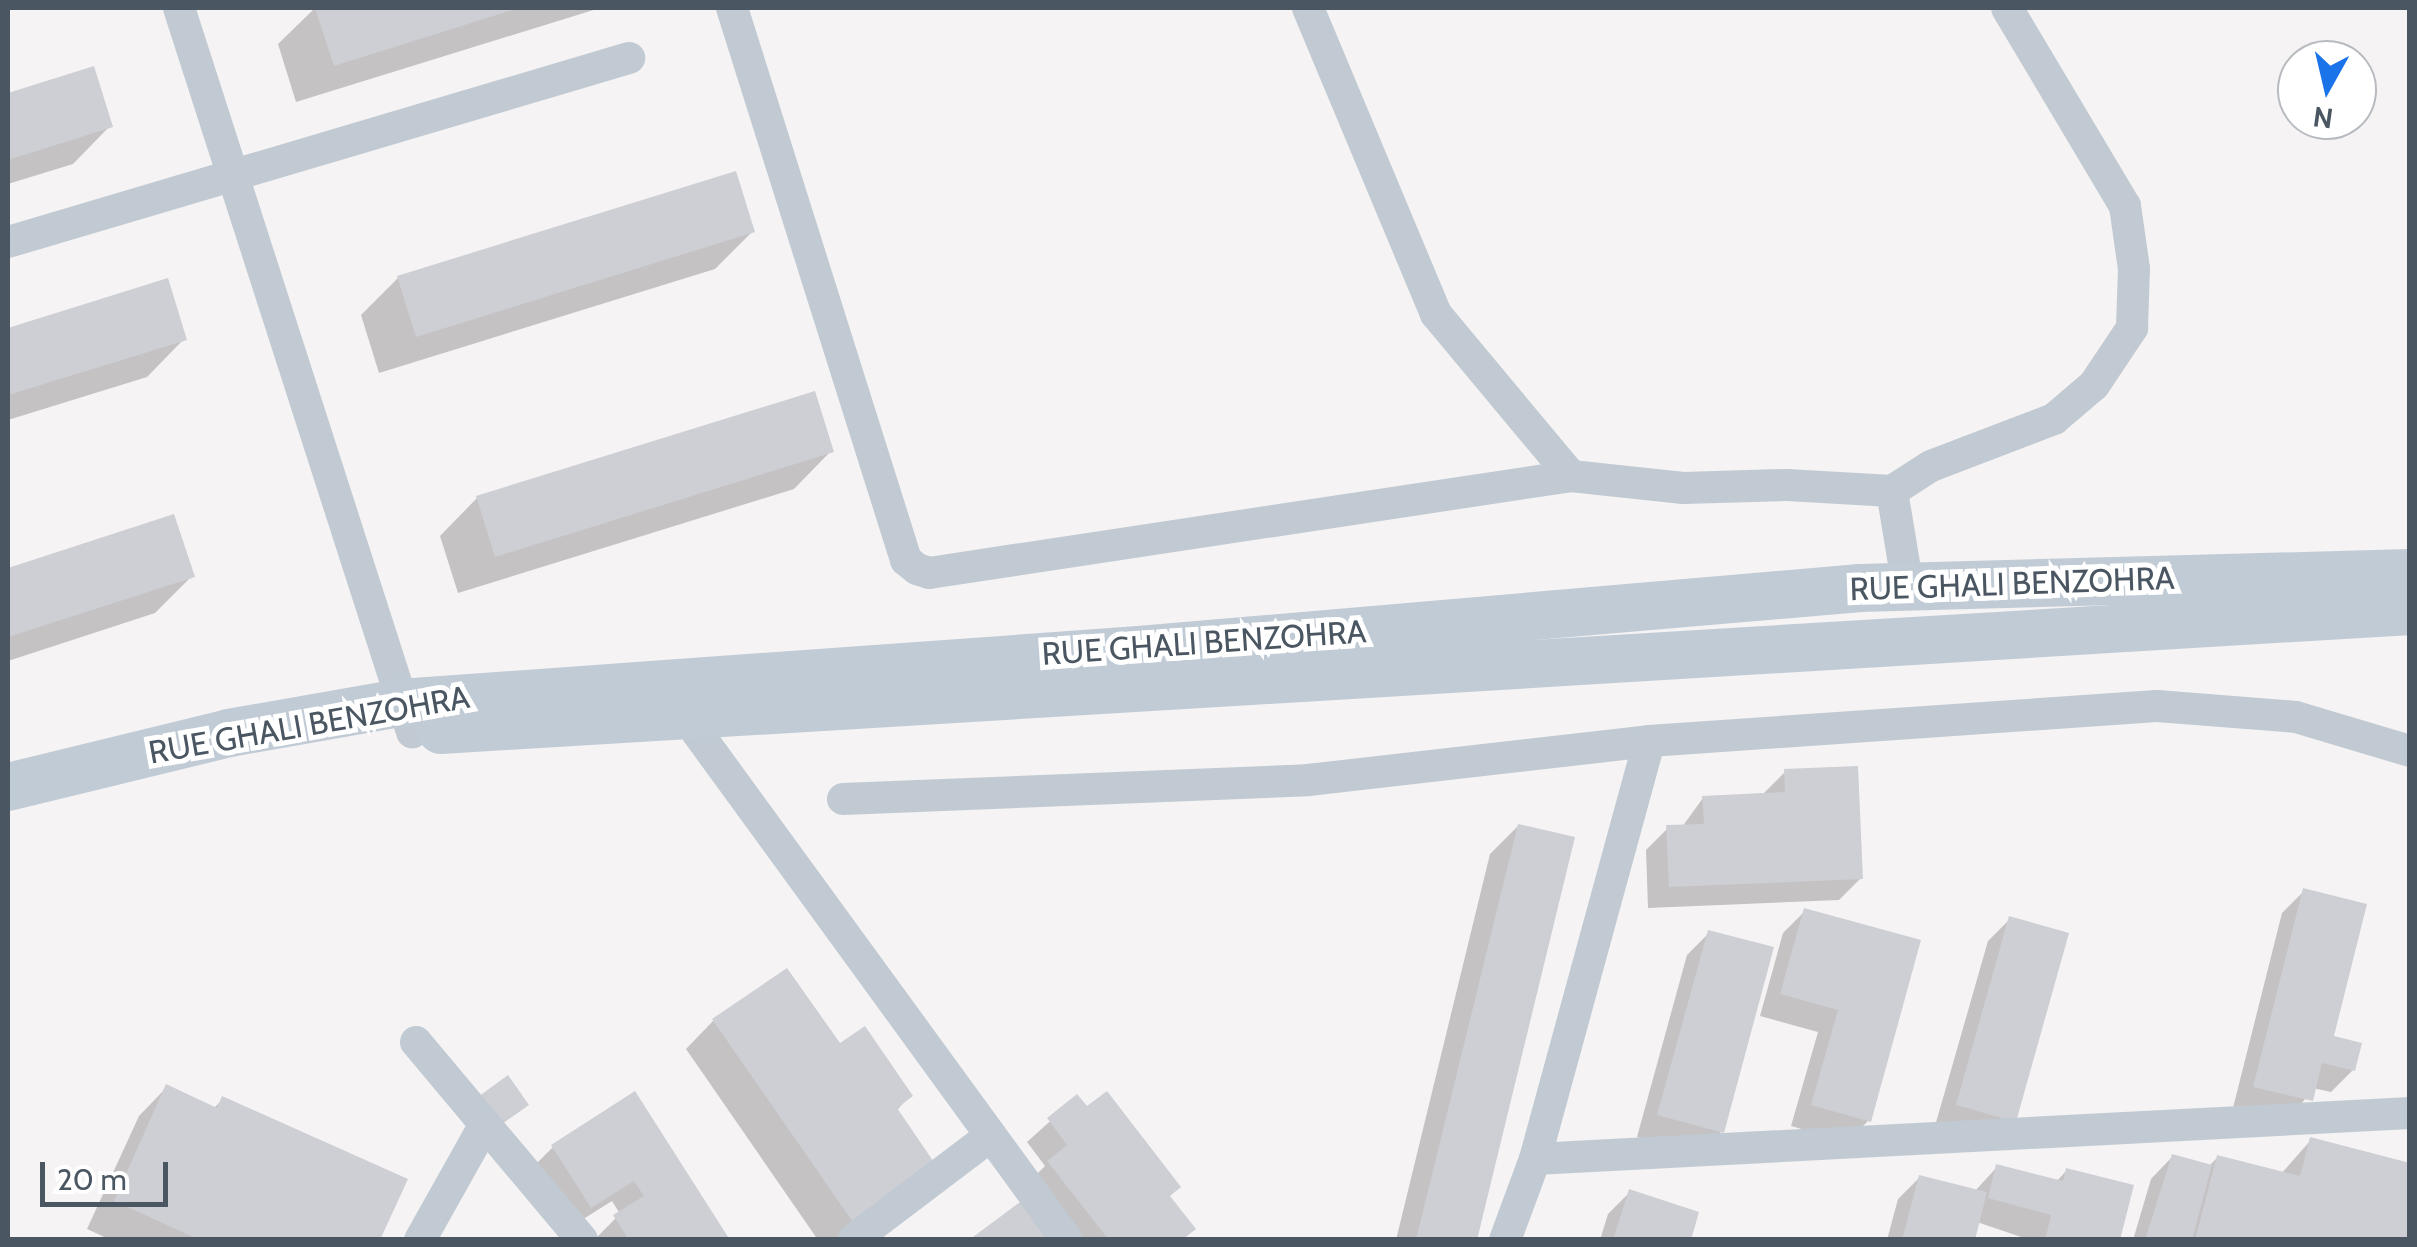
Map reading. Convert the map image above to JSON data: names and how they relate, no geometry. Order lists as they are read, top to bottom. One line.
{"streets":{"main road":["RUE GHALI BENZOHRA"]},"scale_bar":"20 m","north":"bottom"}
